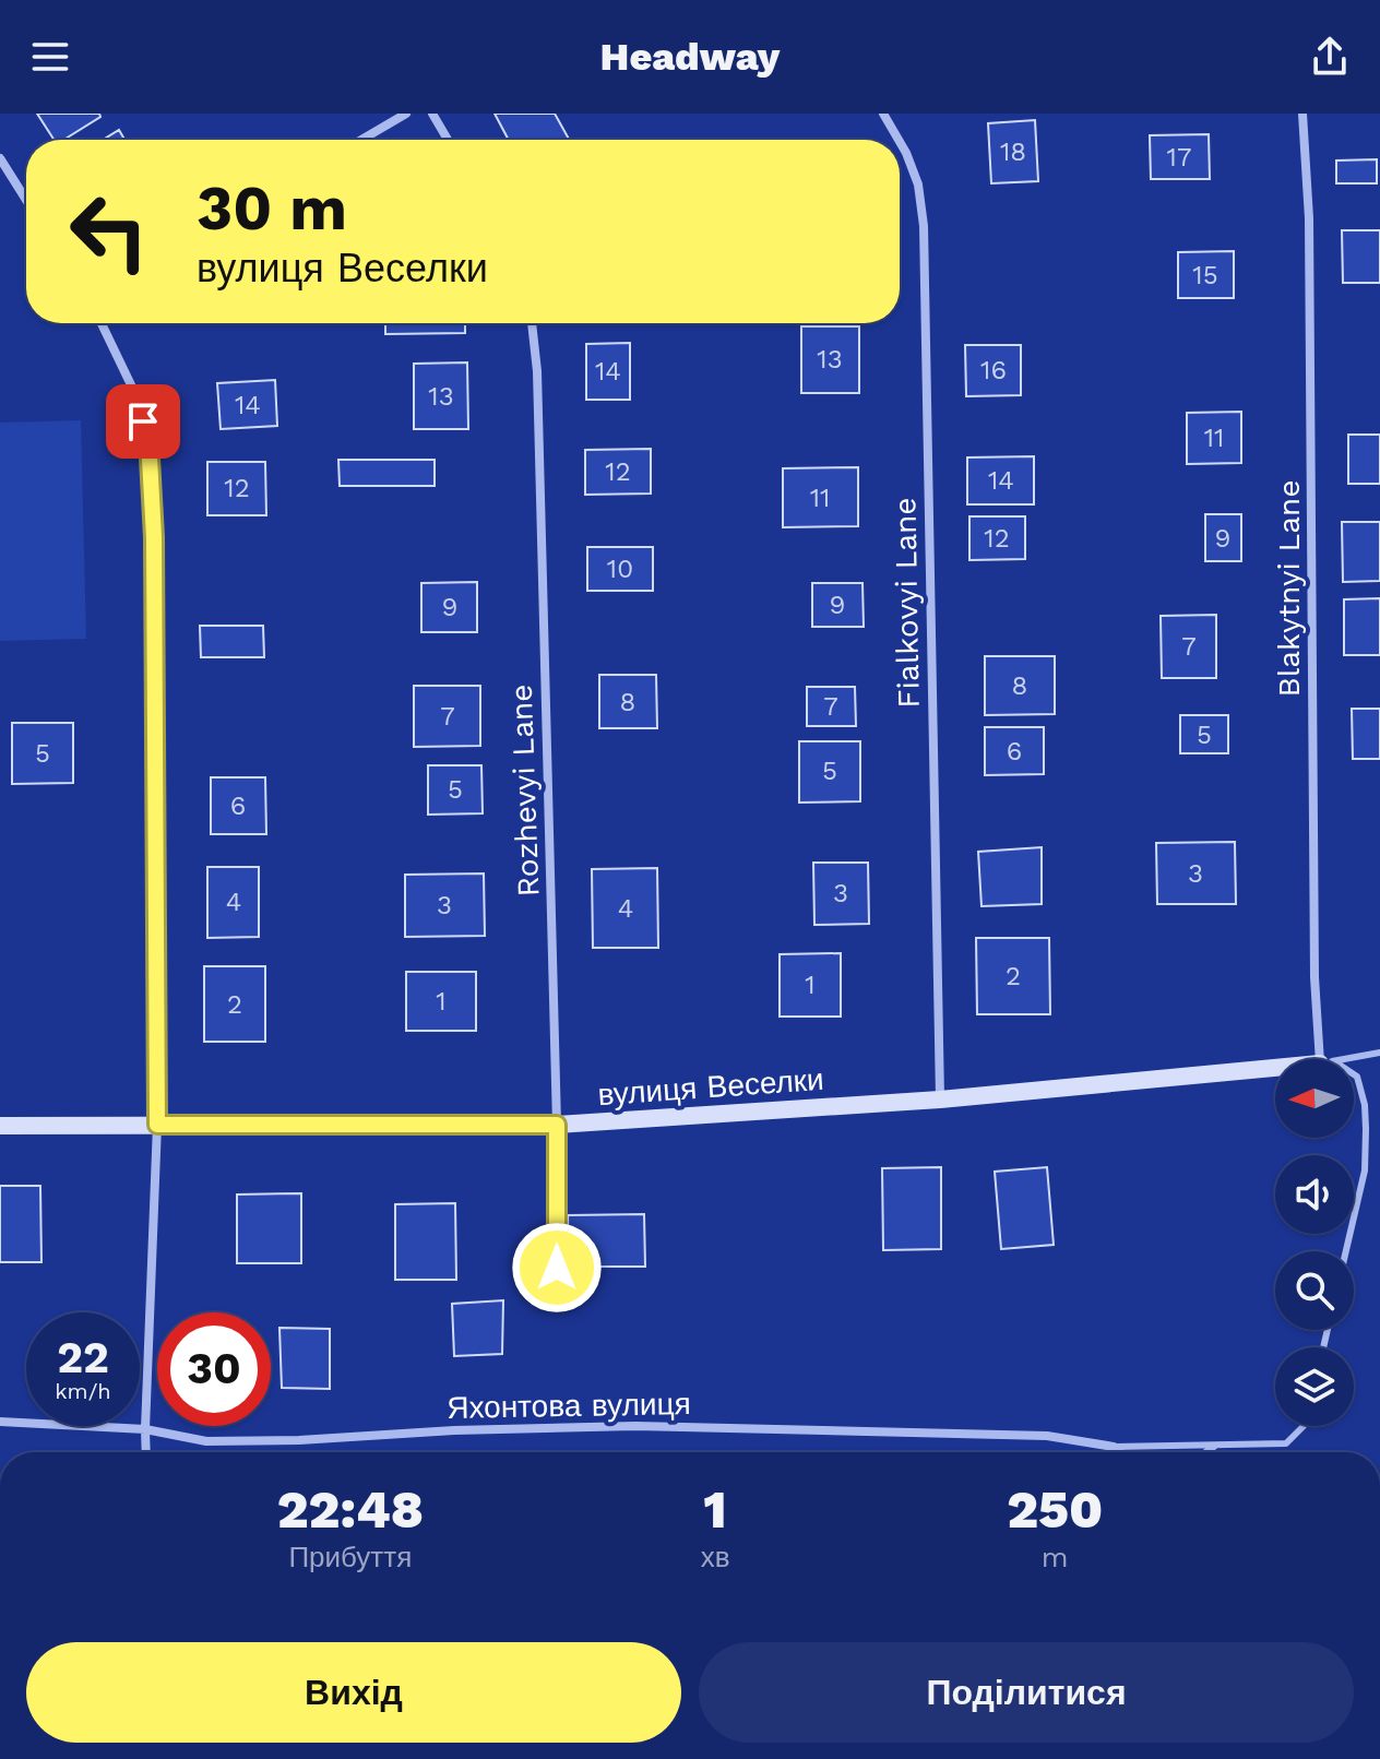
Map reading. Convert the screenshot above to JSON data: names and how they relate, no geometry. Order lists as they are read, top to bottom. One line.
{"streets":{"street":["Blakytnyi Lane","Fialkovyi Lane","Rozhevyi Lane","вулиця Веселки","Яхонтова вулиця"]},"crossings":[["Fialkovyi Lane","вулиця Веселки"],["Rozhevyi Lane","вулиця Веселки"]],"house_numbers":["18","17","15","13","16","14","13","14","11","12","14","12","11","12","9","10","9","9","7","8","8","7","7","5","6","5","5","5","6","3","3","4","3","4","2","1","1","2"],"north":"left","page":{"header":"Headway","turn":["30 m","вулиця Веселки"],"speed":"22 km/h","limit":"30","eta":["22:48","Прибуття","1","хв","250","m"],"buttons":["Вихід","Поділитися"]}}
